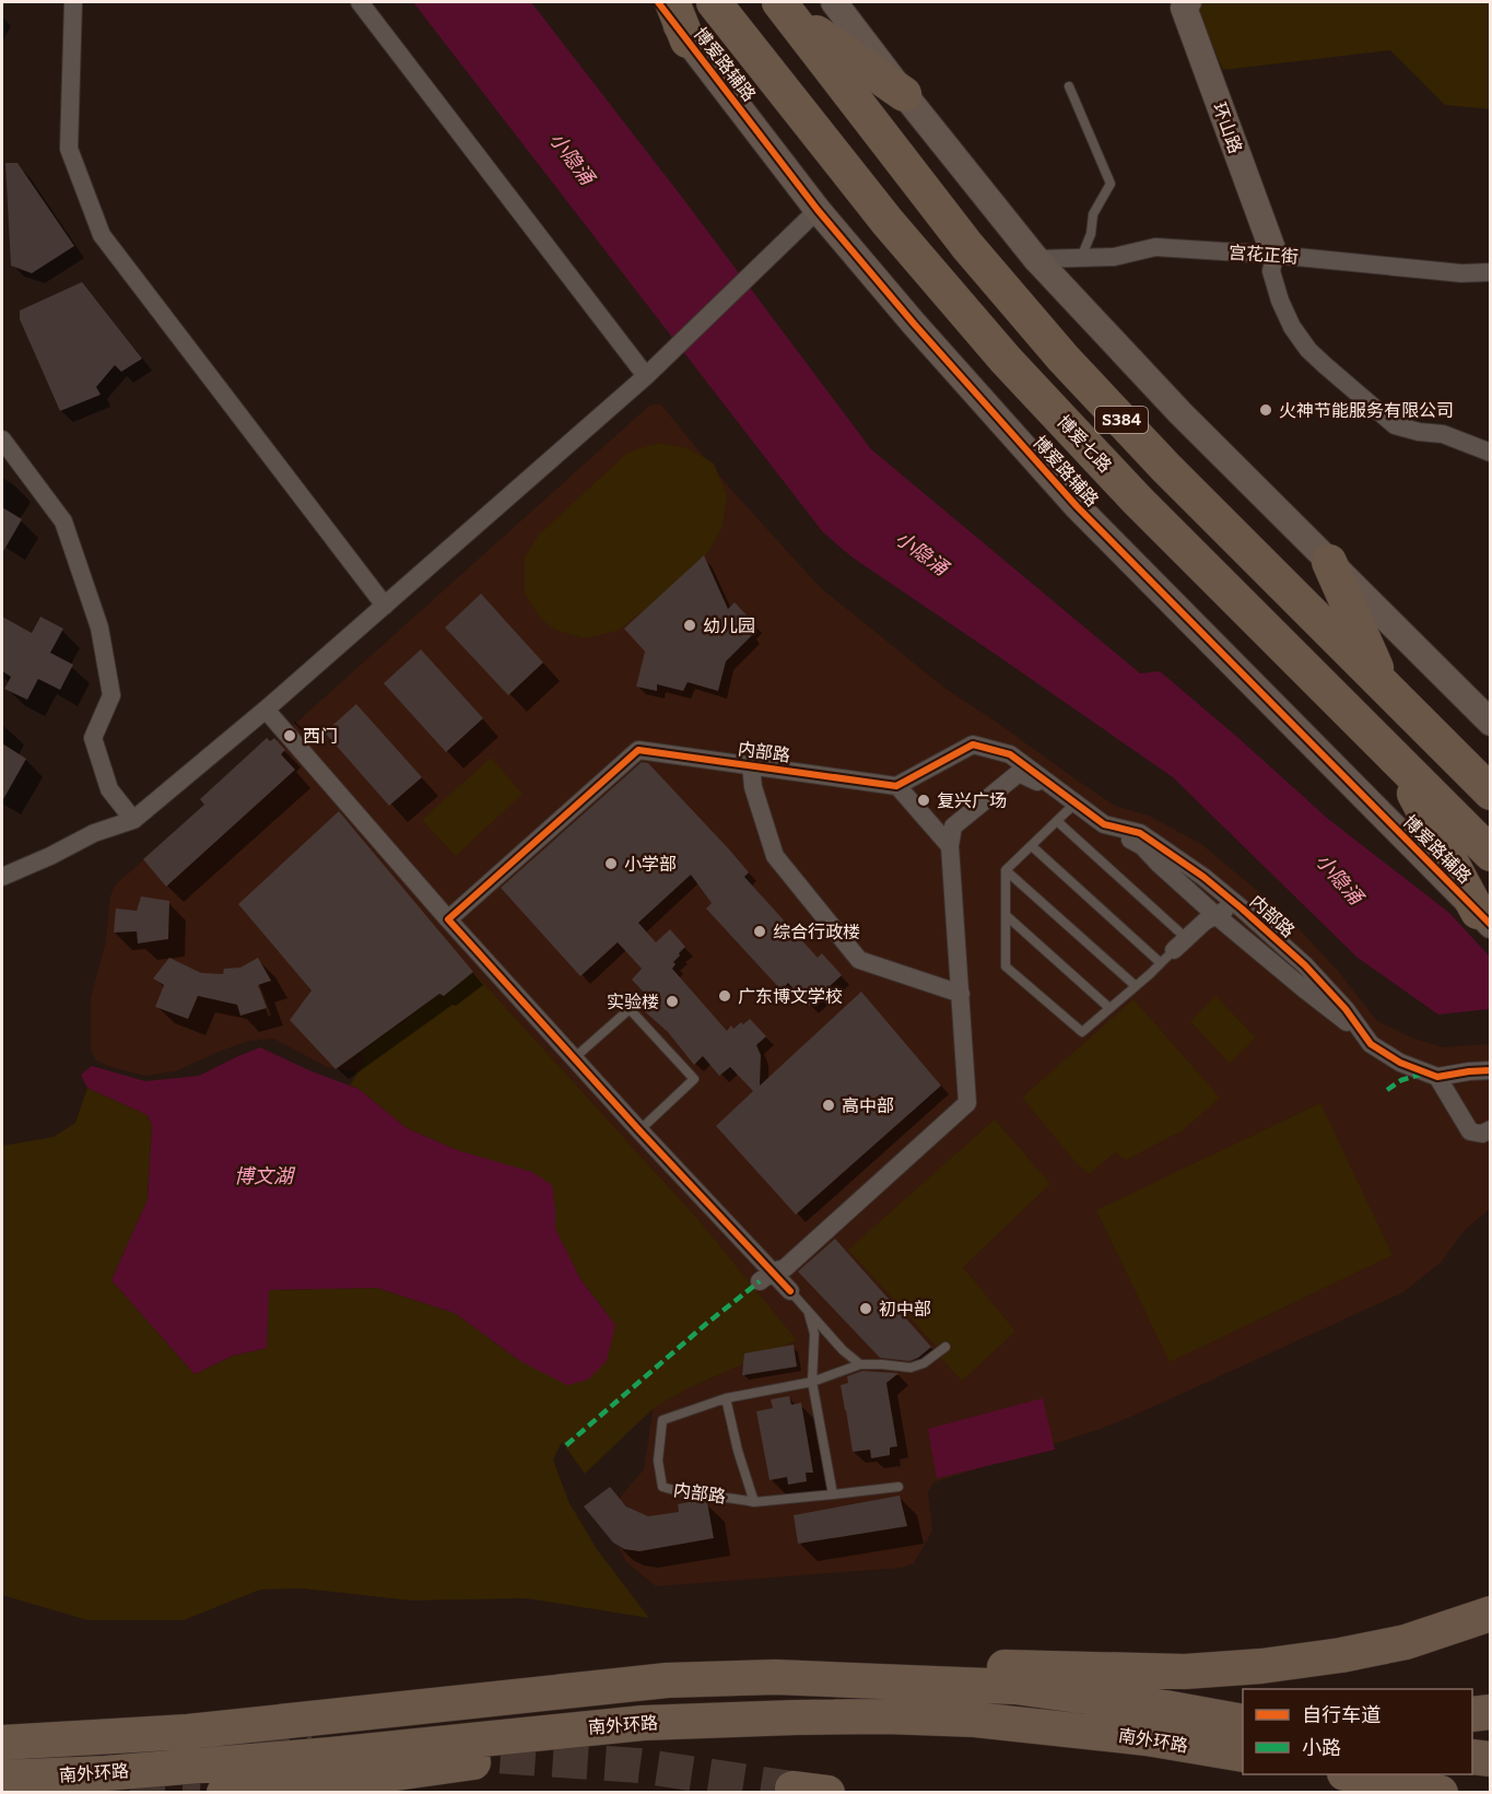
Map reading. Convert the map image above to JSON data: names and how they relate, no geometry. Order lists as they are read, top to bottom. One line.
{"streets":{"highway":["S384","博爱七路","南外环路"],"street":["博爱路辅路","环山路","宫花正街","内部路"]},"crossings":[["环山路","宫花正街"]],"water":["小隐涌","博文湖"],"places":["火神节能服务有限公司","幼儿园","西门","复兴广场","小学部","综合行政楼","广东博文学校","实验楼","高中部","初中部"],"legend":["自行车道","小路"]}
